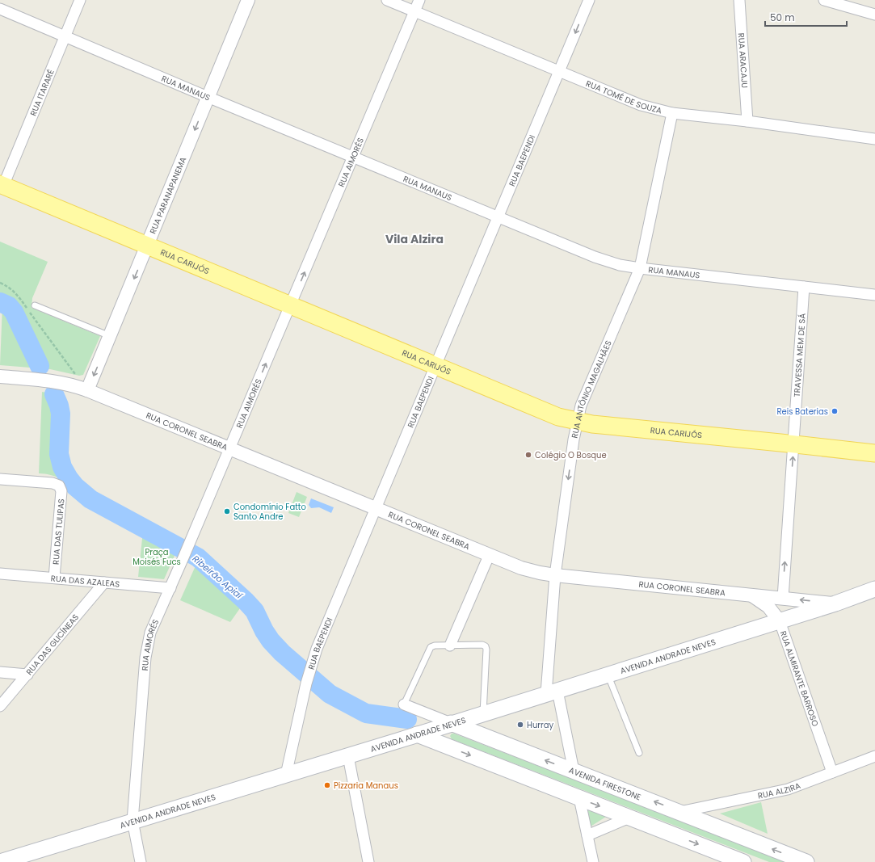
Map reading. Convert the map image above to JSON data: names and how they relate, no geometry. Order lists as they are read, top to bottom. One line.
{"streets":{"main road":["RUA CARIJÓS","RUA CORONEL SEABRA","AVENIDA ANDRADE NEVES","AVENIDA FIRESTONE"],"street":["RUA ARACAJU","RUA MANAUS","RUA ITARARÉ","RUA TOMÉ DE SOUZA","RUA BAEPENDI","RUA AIMORÉS","RUA PARANAPANEMA","TRAVESSA MEM DE SÁ","RUA ANTÔNIO MAGALHÃES","RUA DAS TULIPAS","RUA DAS AZALEAS","RUA DAS GLICÍNEAS","RUA ALMIRANTE BARROSO","RUA ALZIRA"]},"crossings":[["RUA ARACAJU","RUA TOMÉ DE SOUZA"],["RUA MANAUS","RUA ITARARÉ"],["RUA MANAUS","RUA BAEPENDI"],["RUA MANAUS","RUA AIMORÉS"],["RUA MANAUS","RUA PARANAPANEMA"],["RUA MANAUS","TRAVESSA MEM DE SÁ"],["RUA MANAUS","RUA ANTÔNIO MAGALHÃES"],["RUA ITARARÉ","RUA CARIJÓS"],["RUA TOMÉ DE SOUZA","RUA BAEPENDI"],["RUA TOMÉ DE SOUZA","RUA AIMORÉS"],["RUA TOMÉ DE SOUZA","RUA ANTÔNIO MAGALHÃES"],["RUA BAEPENDI","RUA CARIJÓS"],["RUA BAEPENDI","RUA CORONEL SEABRA"],["RUA BAEPENDI","AVENIDA ANDRADE NEVES"],["RUA AIMORÉS","RUA CARIJÓS"],["RUA AIMORÉS","RUA CORONEL SEABRA"],["RUA AIMORÉS","RUA DAS AZALEAS"],["RUA AIMORÉS","AVENIDA ANDRADE NEVES"],["RUA PARANAPANEMA","RUA CARIJÓS"],["RUA PARANAPANEMA","RUA CORONEL SEABRA"],["RUA CARIJÓS","TRAVESSA MEM DE SÁ"],["RUA CARIJÓS","RUA ANTÔNIO MAGALHÃES"],["RUA ANTÔNIO MAGALHÃES","RUA CORONEL SEABRA"],["RUA ANTÔNIO MAGALHÃES","AVENIDA ANDRADE NEVES"],["RUA ANTÔNIO MAGALHÃES","AVENIDA FIRESTONE"],["RUA CORONEL SEABRA","AVENIDA ANDRADE NEVES"],["RUA CORONEL SEABRA","RUA ALMIRANTE BARROSO"],["RUA DAS TULIPAS","RUA DAS AZALEAS"],["RUA DAS AZALEAS","RUA DAS GLICÍNEAS"],["AVENIDA ANDRADE NEVES","RUA ALMIRANTE BARROSO"],["AVENIDA ANDRADE NEVES","AVENIDA FIRESTONE"],["RUA ALMIRANTE BARROSO","RUA ALZIRA"],["AVENIDA FIRESTONE","RUA ALZIRA"]],"one_way":["RUA PARANAPANEMA","AVENIDA FIRESTONE"],"districts":["Vila Alzira"],"water":["Ribeirão Apiaí"],"parks":["Praça Moisés Fucs"],"places":["Reis Baterias","Colégio O Bosque","Condomínio Fatto Santo Andre","Hurray","Pizzaria Manaus"],"scale_bar":"50 m"}
